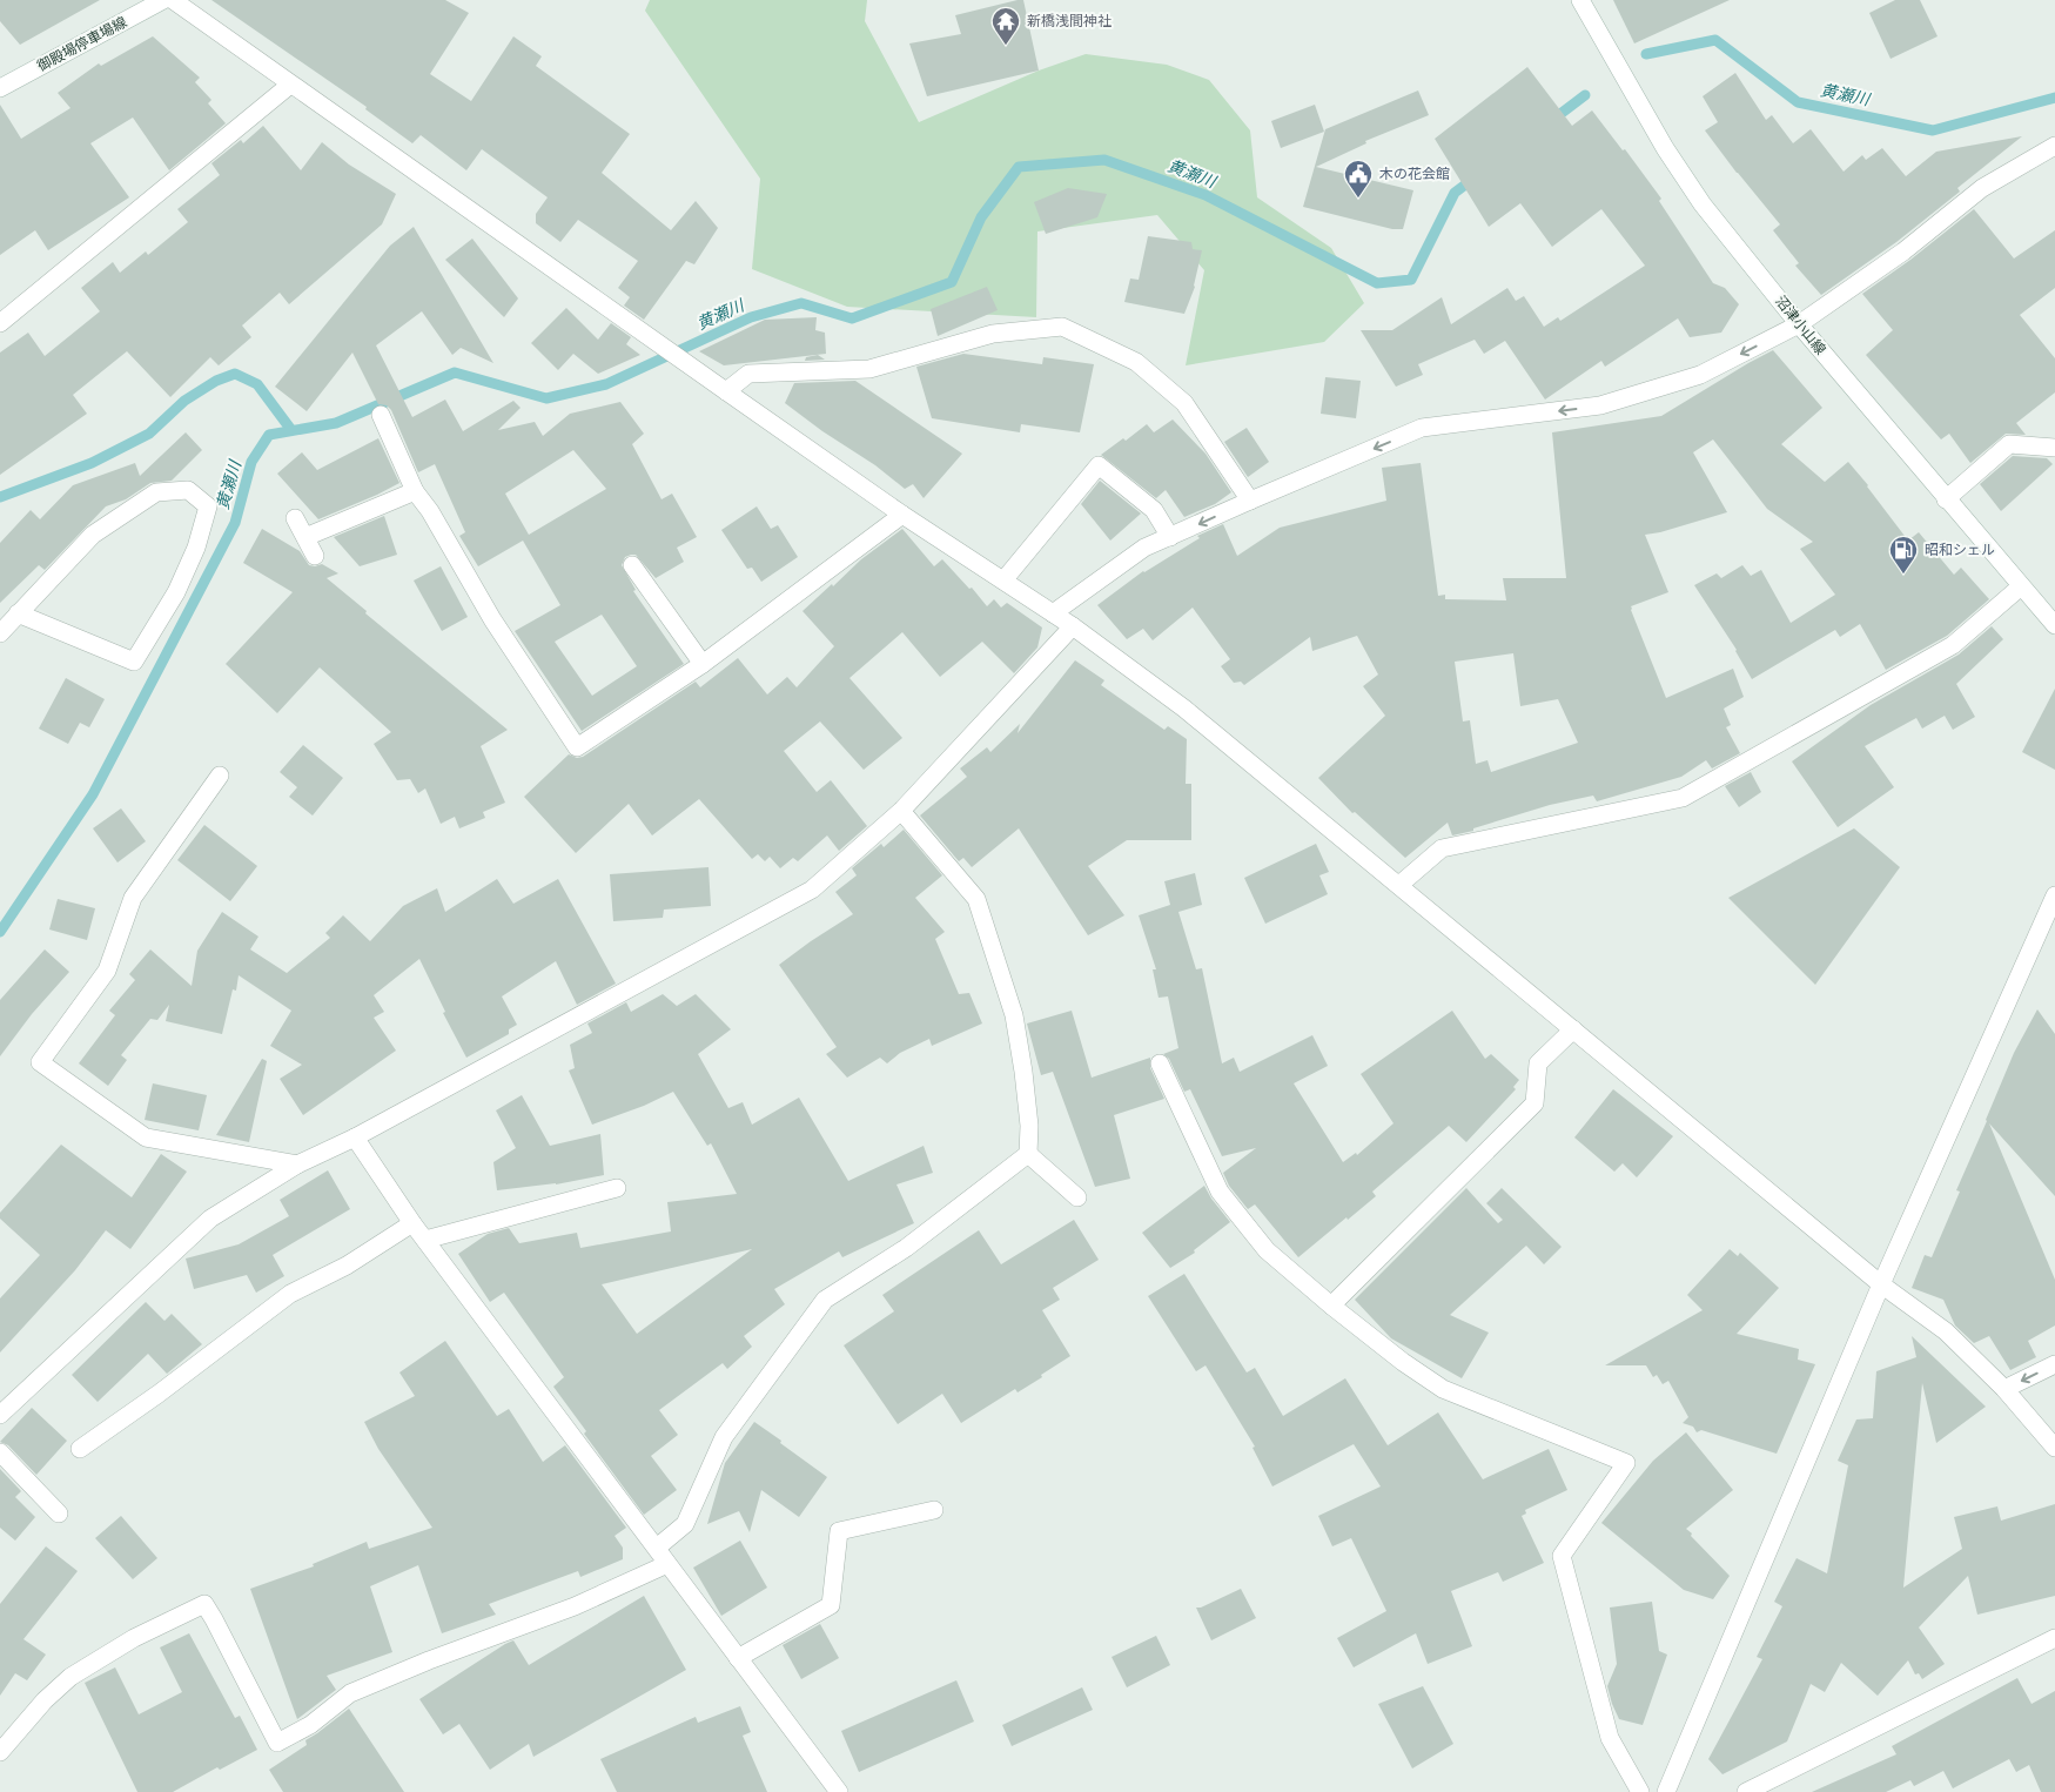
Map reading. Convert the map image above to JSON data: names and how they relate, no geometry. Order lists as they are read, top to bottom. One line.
{"streets":{"street":["御殿場停車場線","沼津小山線"]},"water":["黄瀬川"],"places":{"temple":["新橋浅間神社"],"public building":["木の花会館"],"fuel station":["昭和シェル"]}}
